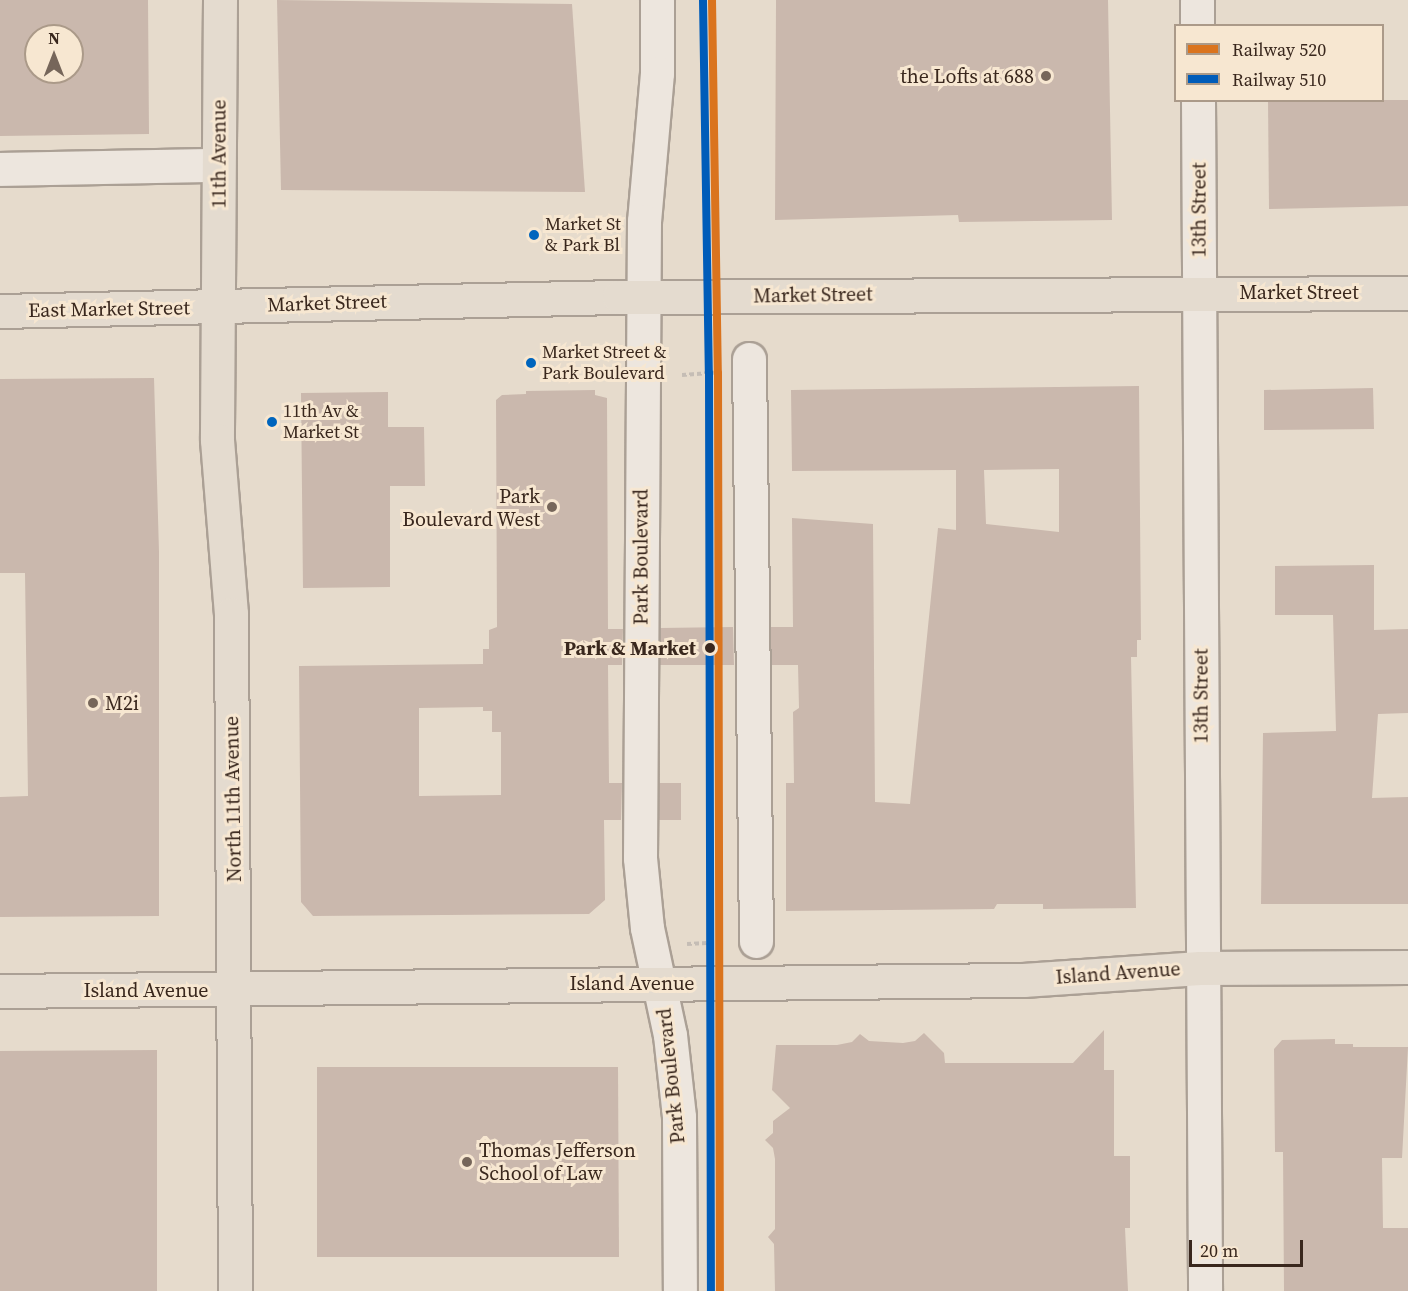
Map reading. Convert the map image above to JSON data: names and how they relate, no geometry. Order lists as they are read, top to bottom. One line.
{"streets":{"main road":["11th Avenue","Market Street","East Market Street","North 11th Avenue","Island Avenue"],"street":["13th Street","Park Boulevard"]},"crossings":[["11th Avenue","Market Street"],["11th Avenue","East Market Street"],["11th Avenue","North 11th Avenue"],["13th Street","Market Street"],["13th Street","Island Avenue"],["Market Street","East Market Street"],["Market Street","Park Boulevard"],["Market Street","North 11th Avenue"],["East Market Street","North 11th Avenue"],["Park Boulevard","Island Avenue"],["North 11th Avenue","Island Avenue"]],"places":["the Lofts at 688","Market St & Park Bl","Market Street & Park Boulevard","11th Av & Market St","Park Boulevard West","Park & Market","M2i","Thomas Jefferson School of Law"],"lines":["rail line 520","rail line 510"],"legend":["Railway 520","Railway 510"],"scale_bar":"20 m","north":"top"}
